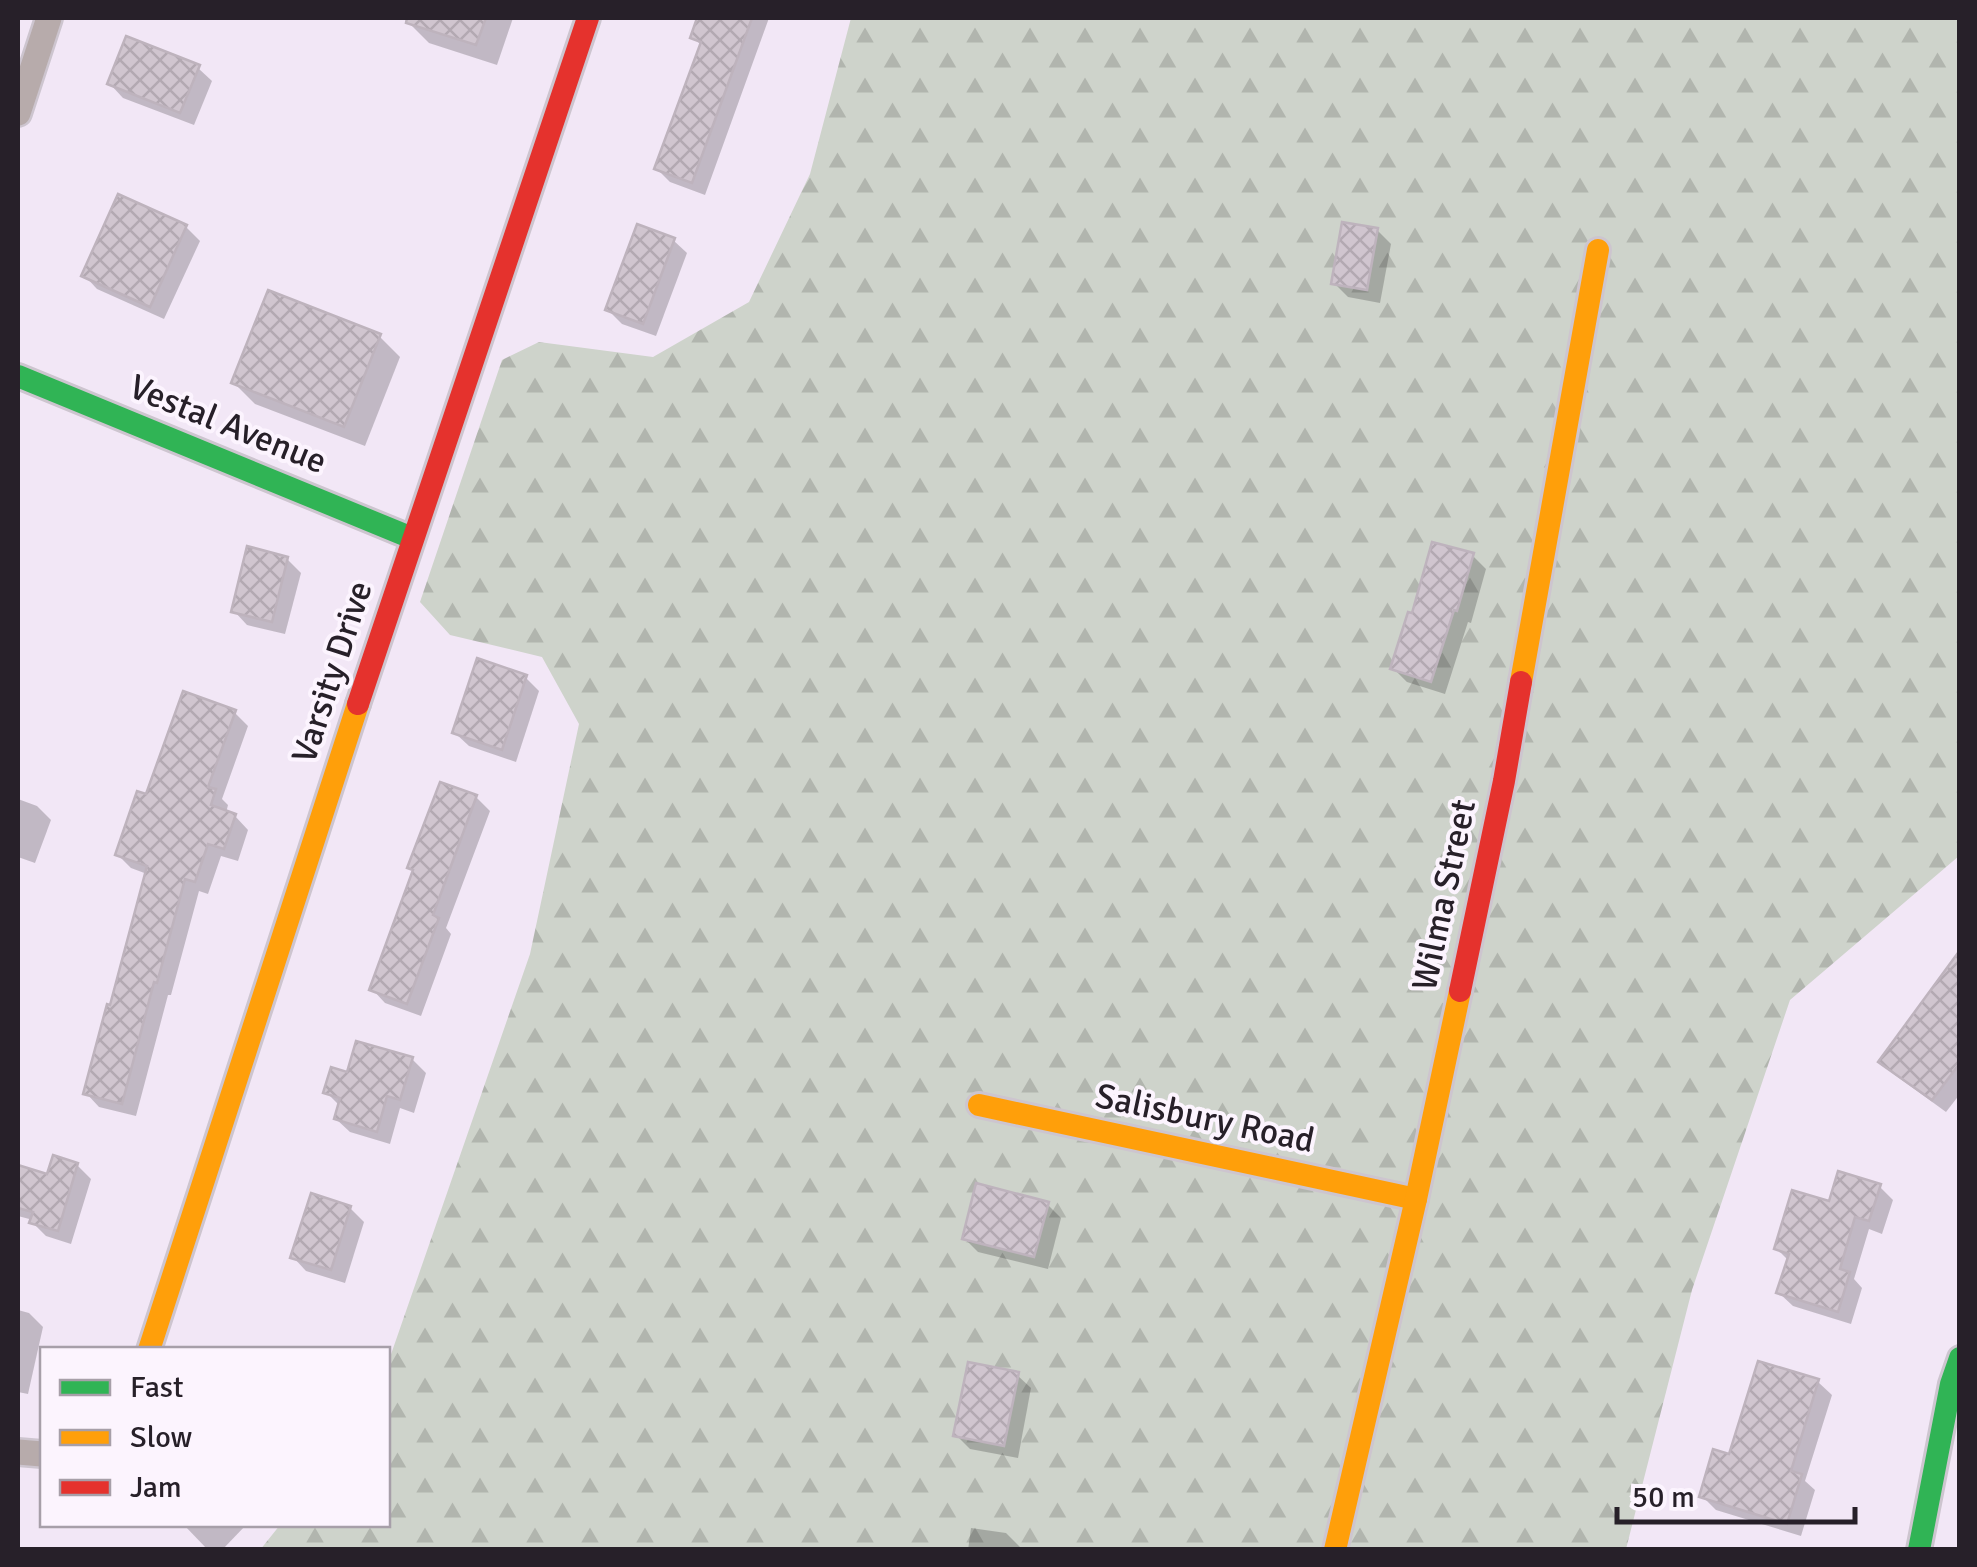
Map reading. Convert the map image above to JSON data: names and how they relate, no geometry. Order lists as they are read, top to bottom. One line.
{"streets":{"street":["Vestal Avenue","Varsity Drive","Wilma Street","Salisbury Road"]},"crossings":[["Vestal Avenue","Varsity Drive"],["Wilma Street","Salisbury Road"]],"legend":["Fast","Slow","Jam"],"scale_bar":"50 m"}
